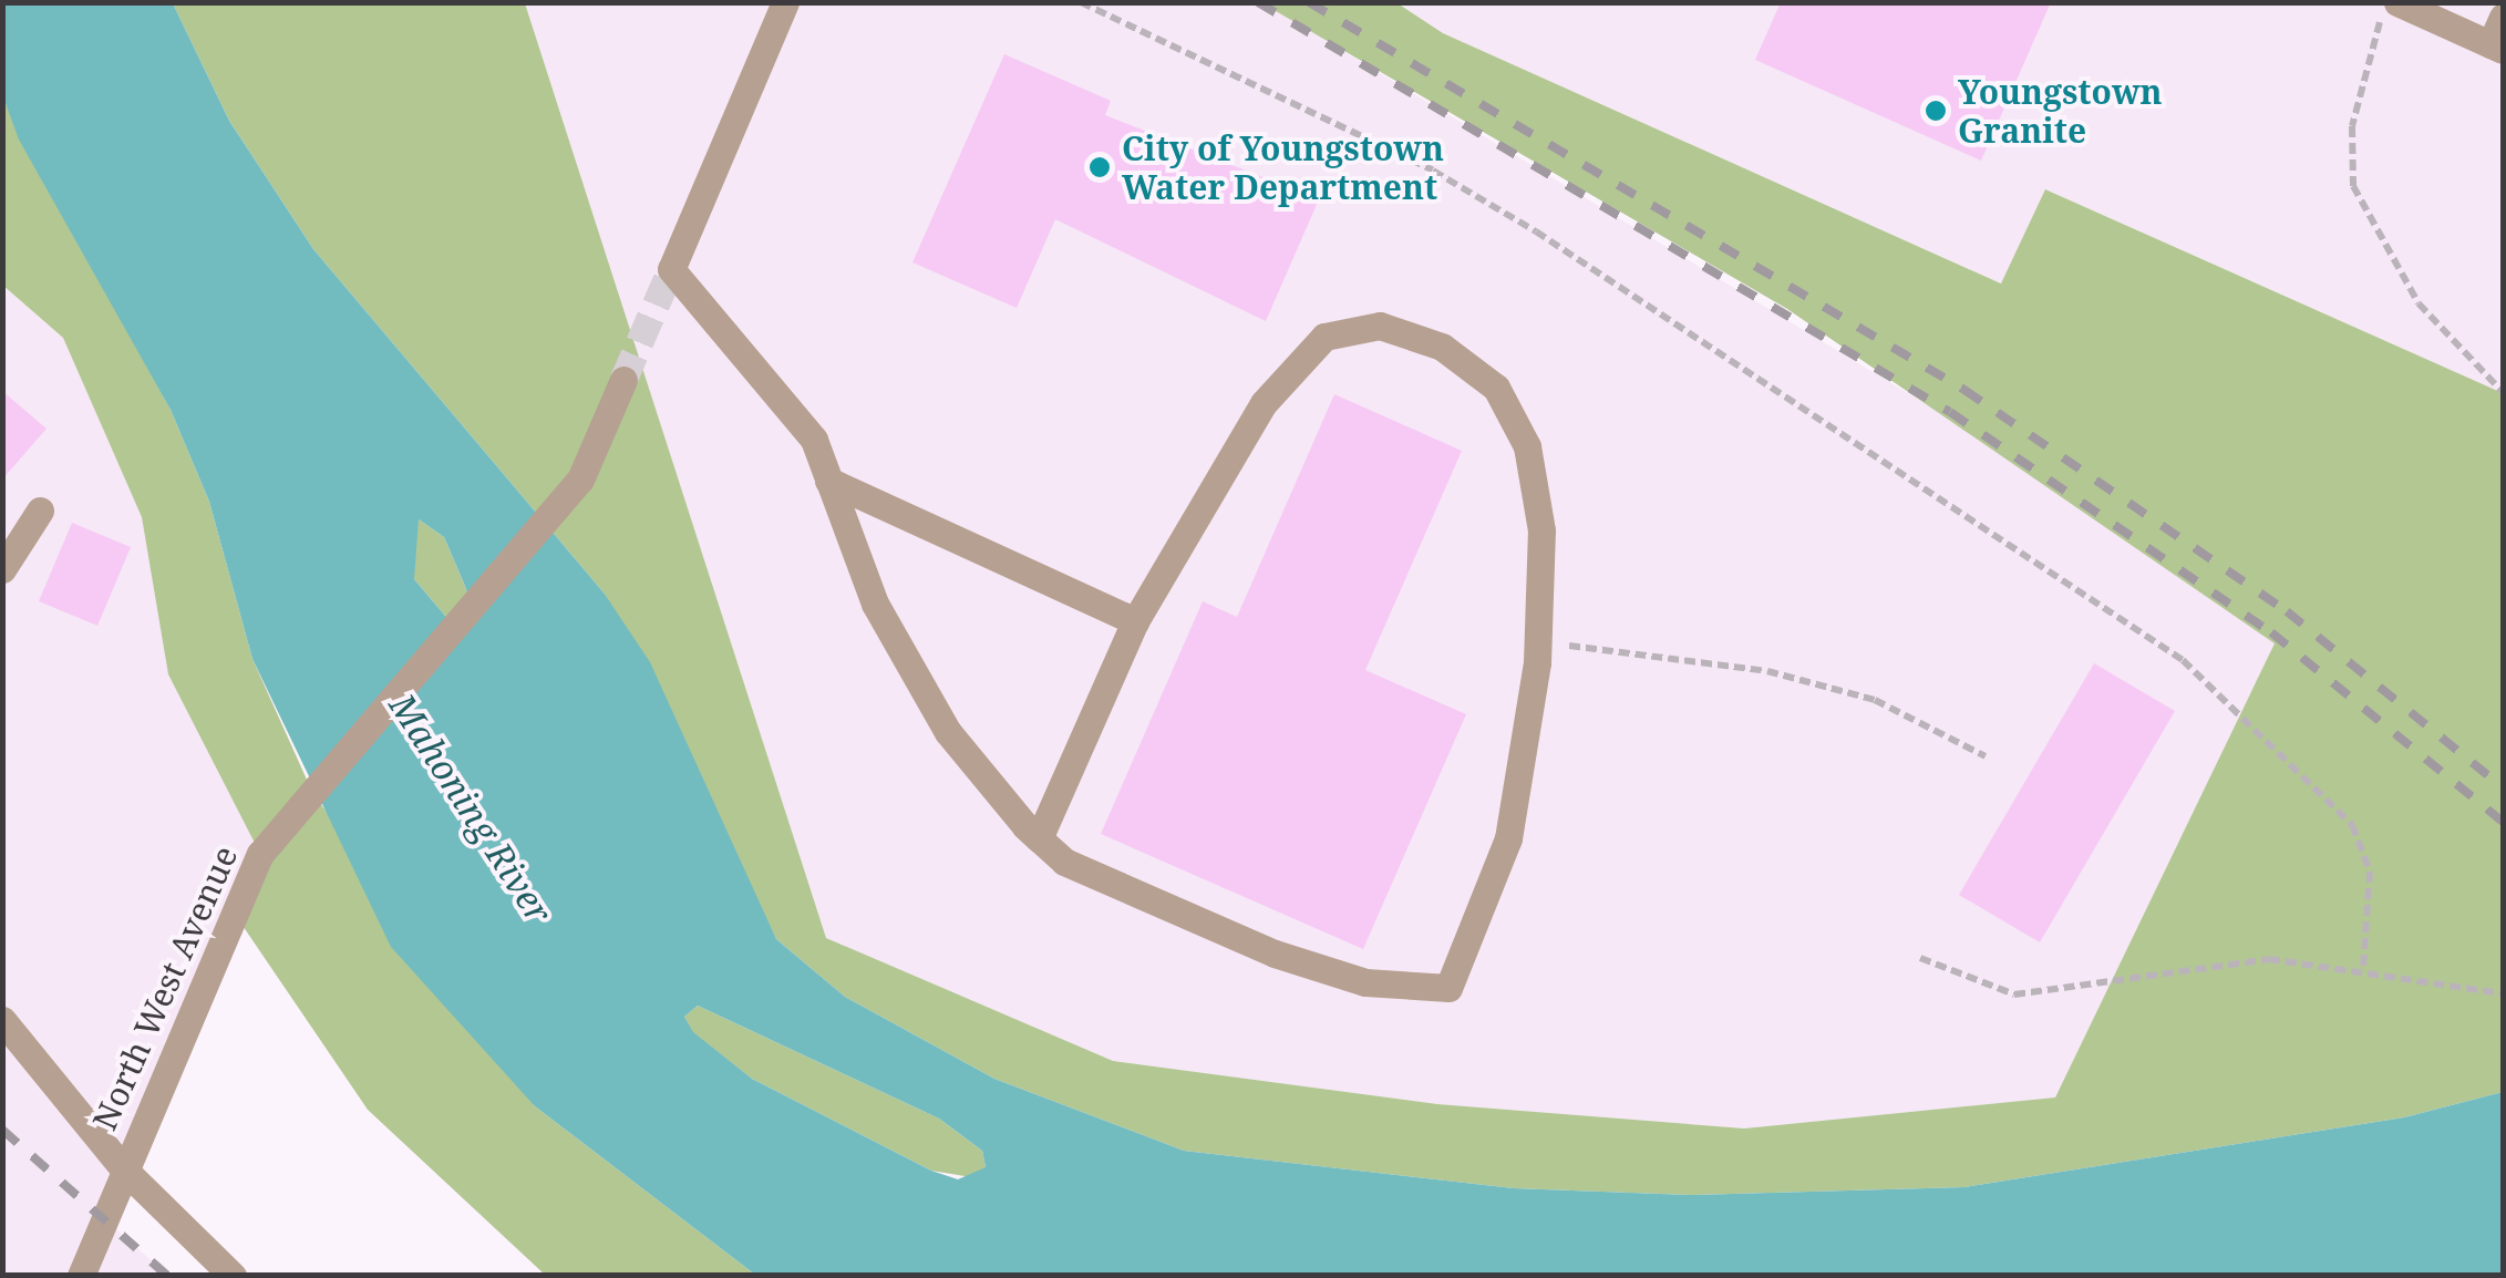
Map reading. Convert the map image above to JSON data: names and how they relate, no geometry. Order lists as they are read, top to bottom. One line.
{"streets":{"street":["North West Avenue"]},"water":["Mahoning River"],"places":["Youngstown Granite","City of Youngstown Water Department"]}
